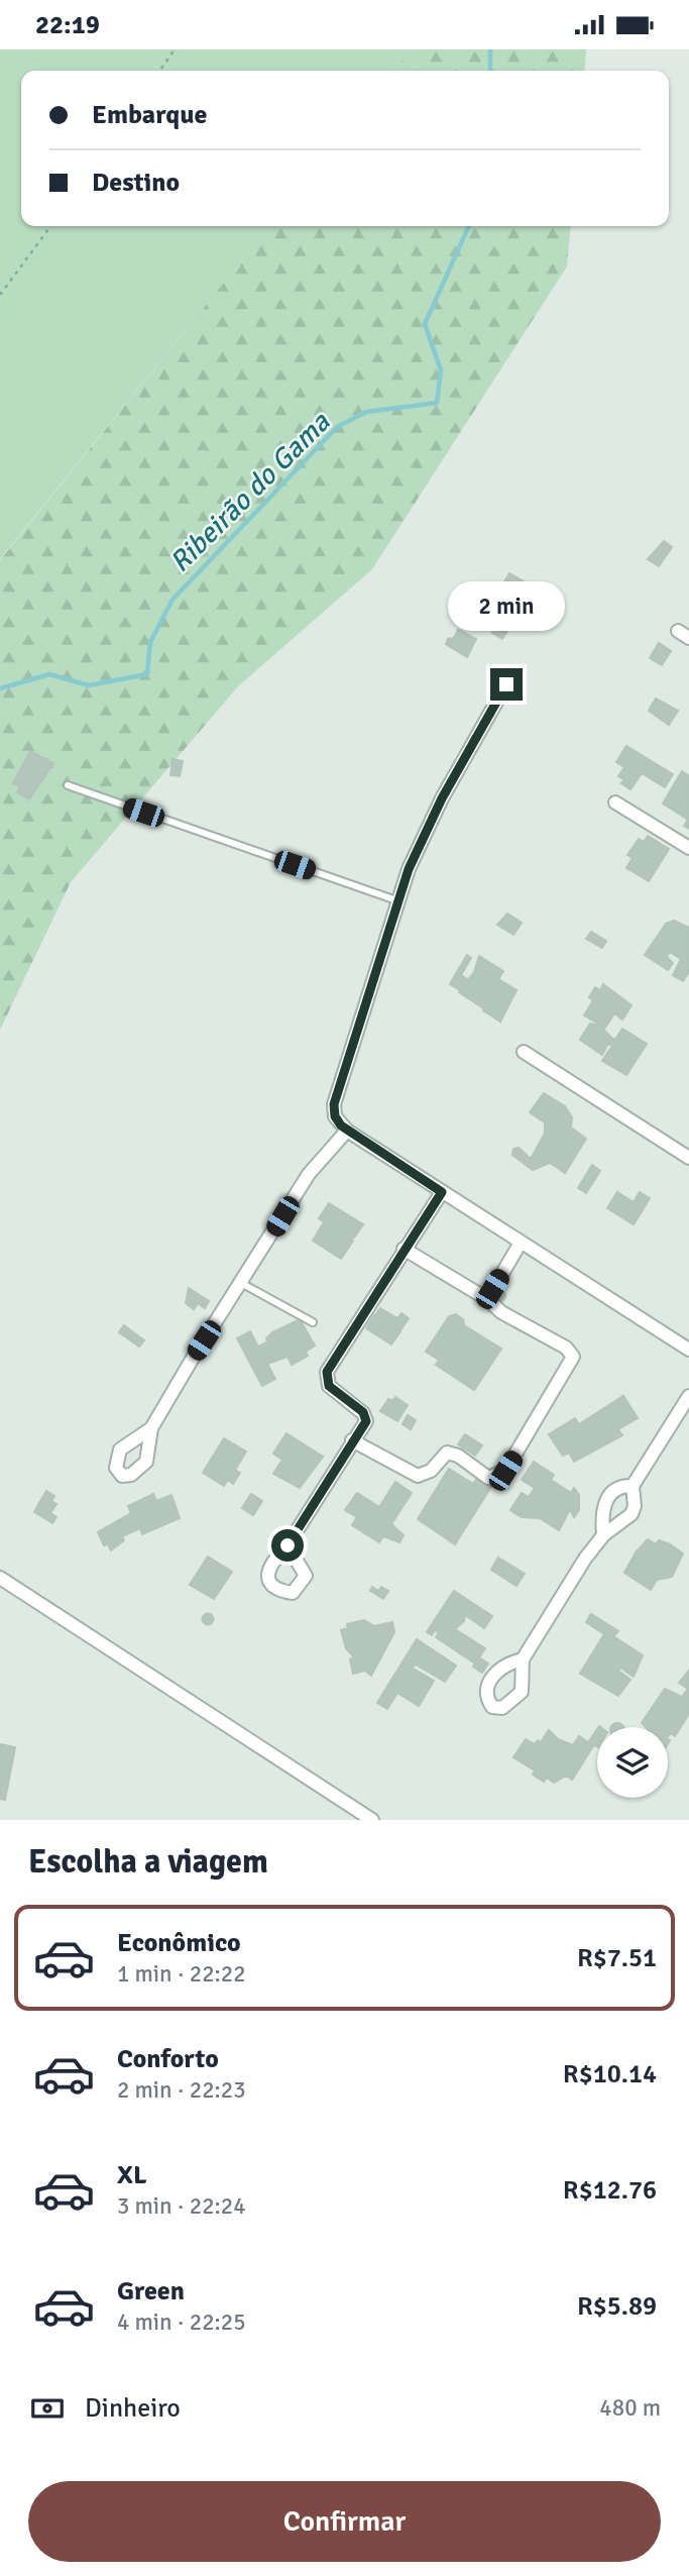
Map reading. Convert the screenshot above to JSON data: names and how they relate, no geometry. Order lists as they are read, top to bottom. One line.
{"water":["Ribeirão do Gama"],"page":{"status":"22:19","banner":["Embarque","Destino"],"bubble":"2 min","heading":"Escolha a viagem","list":[{"name":"Econômico","note":"1 min · 22:22","value":"R$7.51"},{"name":"Conforto","note":"2 min · 22:23","value":"R$10.14"},{"name":"XL","note":"3 min · 22:24","value":"R$12.76"},{"name":"Green","note":"4 min · 22:25","value":"R$5.89"}],"pay":["Dinheiro","480 m"],"buttons":"Confirmar"}}
